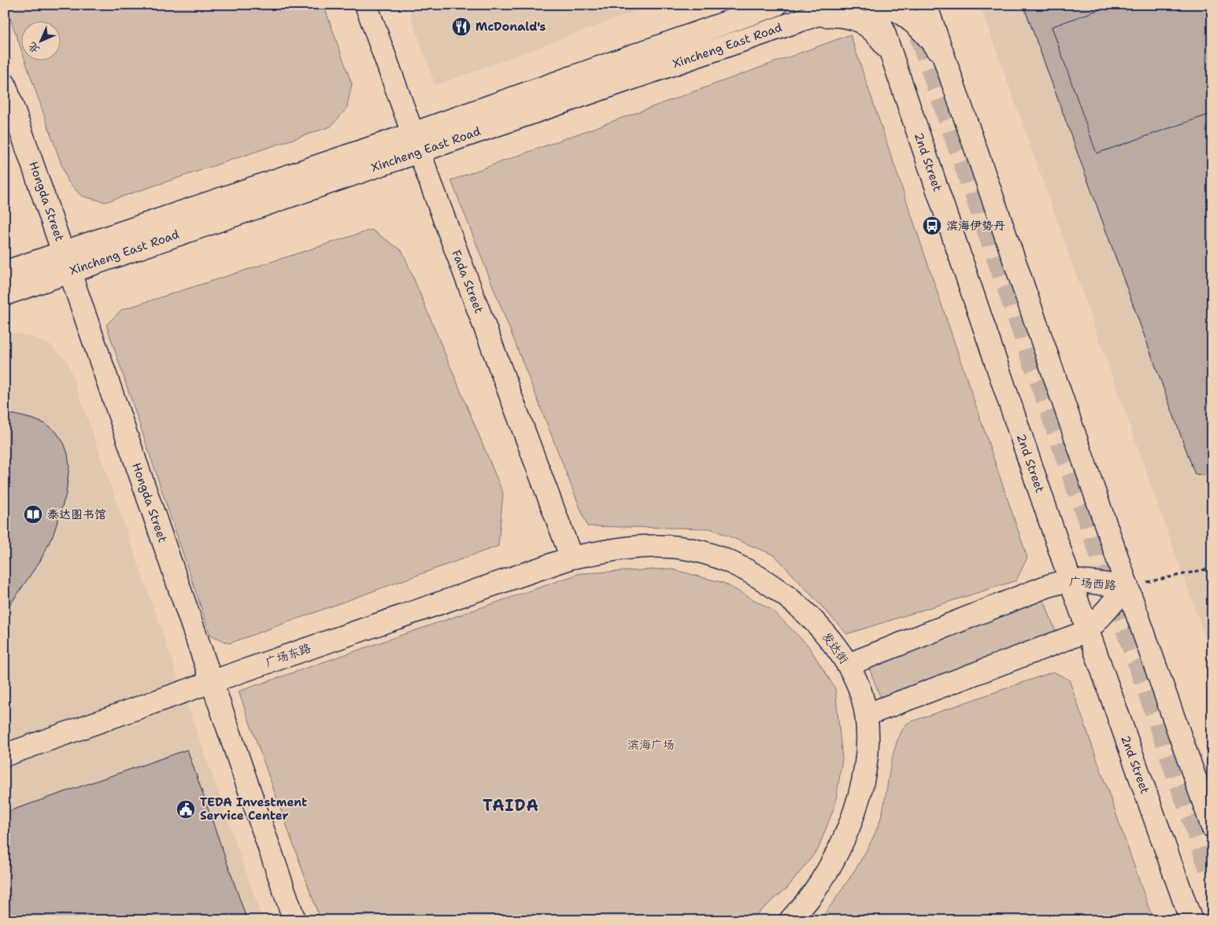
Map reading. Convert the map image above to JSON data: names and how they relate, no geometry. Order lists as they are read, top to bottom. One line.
{"streets":{"main road":["Xincheng East Road","2nd Street","Hongda Street","Fada Street","广场西路","发达街","广场东路"]},"crossings":[["Xincheng East Road","Hongda Street"],["Xincheng East Road","Fada Street"],["2nd Street","广场西路"],["Hongda Street","广场东路"],["Fada Street","发达街"],["Fada Street","广场东路"],["广场西路","发达街"],["发达街","广场东路"]],"districts":["TAIDA"],"parks":["滨海广场"],"places":{"restaurant":["McDonald's"],"bus stop":["滨海伊势丹"],"library":["泰达图书馆"],"public building":["TEDA Investment Service Center"]},"north":"bottom left"}
